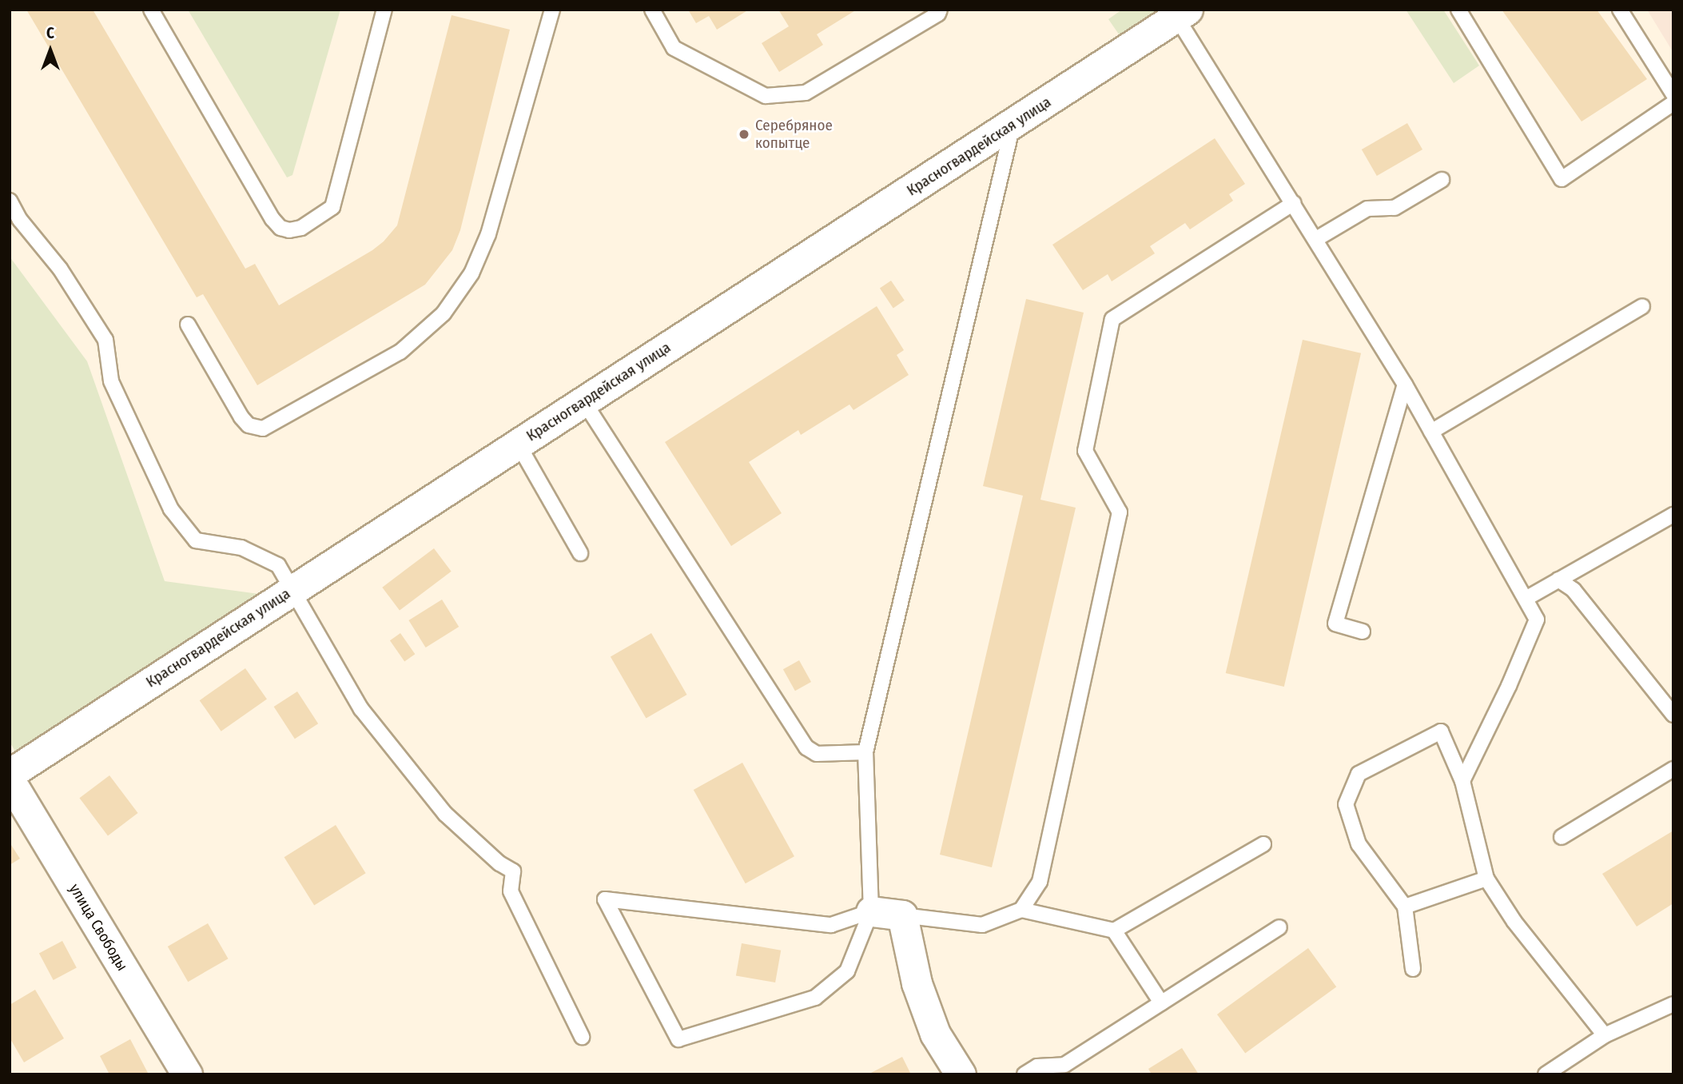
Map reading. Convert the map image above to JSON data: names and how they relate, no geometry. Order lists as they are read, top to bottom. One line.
{"streets":{"street":["Красногвардейская улица","улица Свободы"]},"places":["Серебряное копытце"],"north":"top"}
